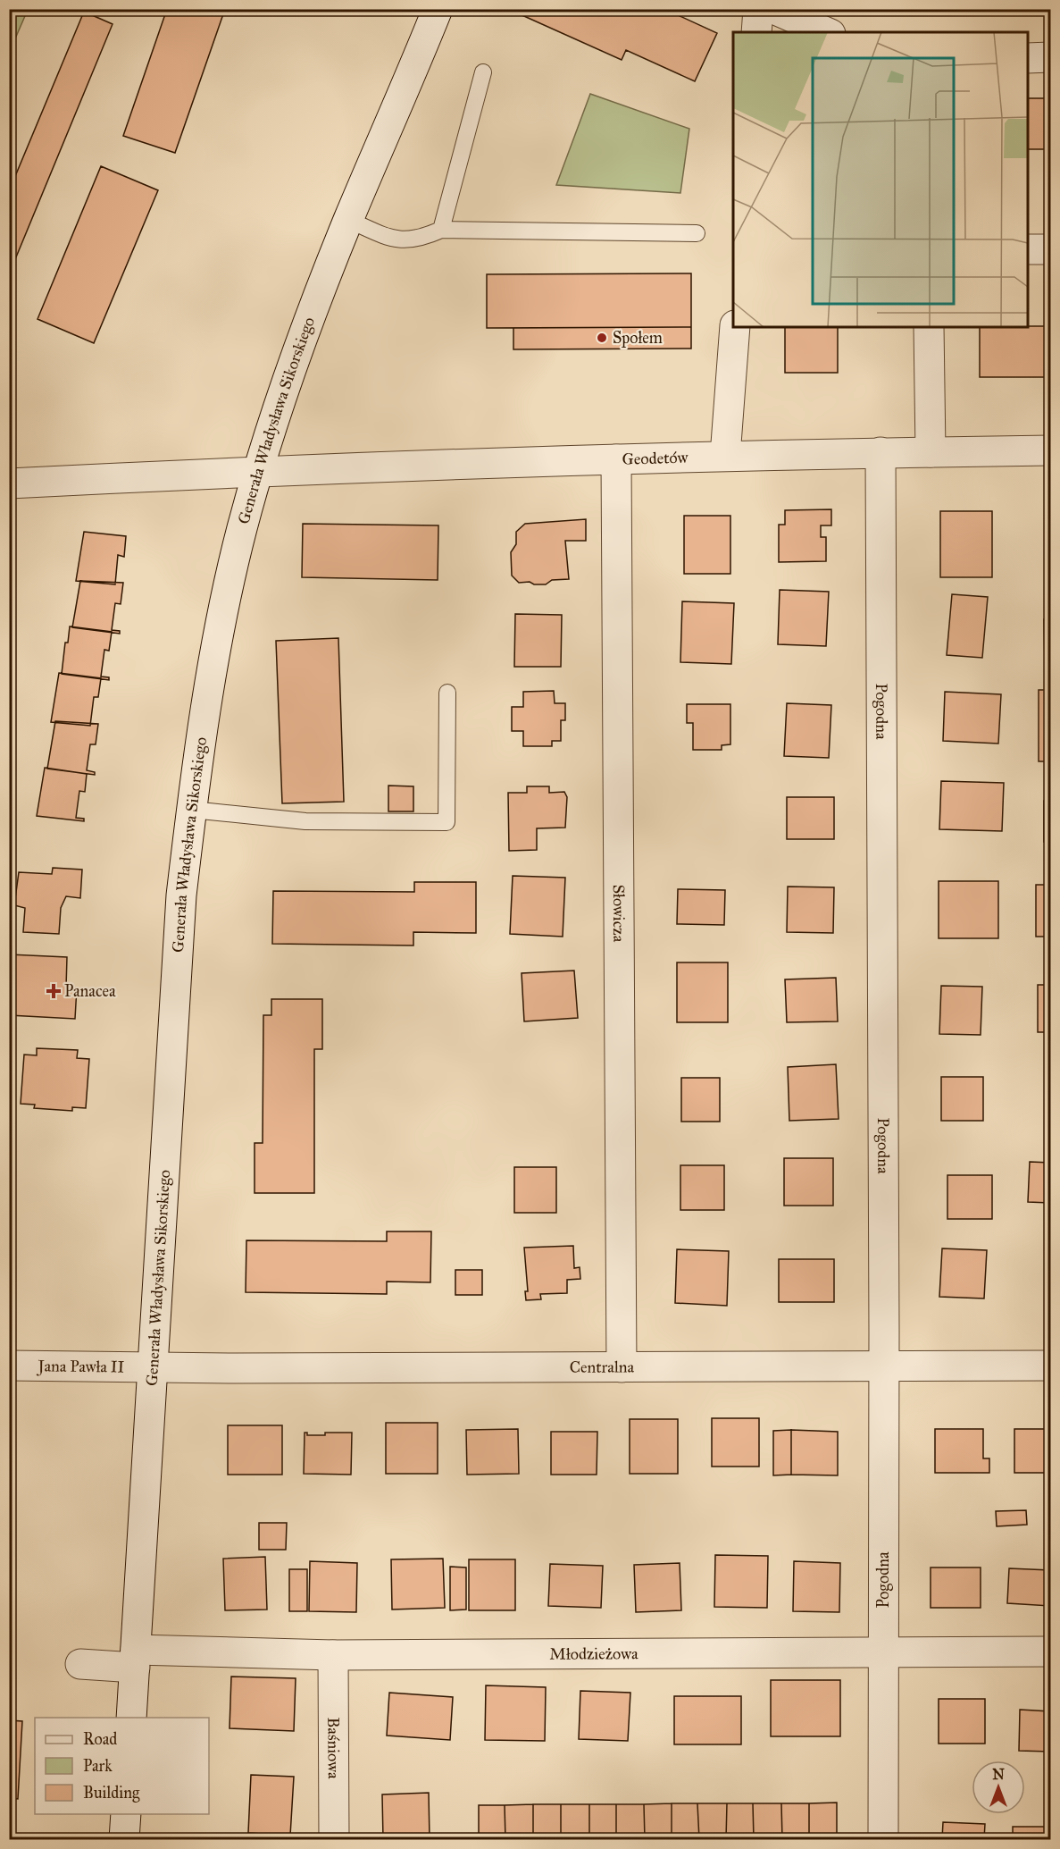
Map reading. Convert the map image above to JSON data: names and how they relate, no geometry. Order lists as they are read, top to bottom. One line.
{"streets":{"street":["Generała Władysława Sikorskiego","Geodetów","Pogodna","Słowicza","Jana Pawła II","Centralna","Młodzieżowa","Baśniowa"]},"crossings":[["Generała Władysława Sikorskiego","Geodetów"],["Generała Władysława Sikorskiego","Jana Pawła II"],["Generała Władysława Sikorskiego","Centralna"],["Generała Władysława Sikorskiego","Młodzieżowa"],["Geodetów","Pogodna"],["Geodetów","Słowicza"],["Pogodna","Centralna"],["Pogodna","Młodzieżowa"],["Słowicza","Centralna"],["Jana Pawła II","Centralna"],["Młodzieżowa","Baśniowa"]],"places":{"other":["Społem"],"health":["Panacea"]},"legend":["Road","Park","Building"],"north":"top"}
